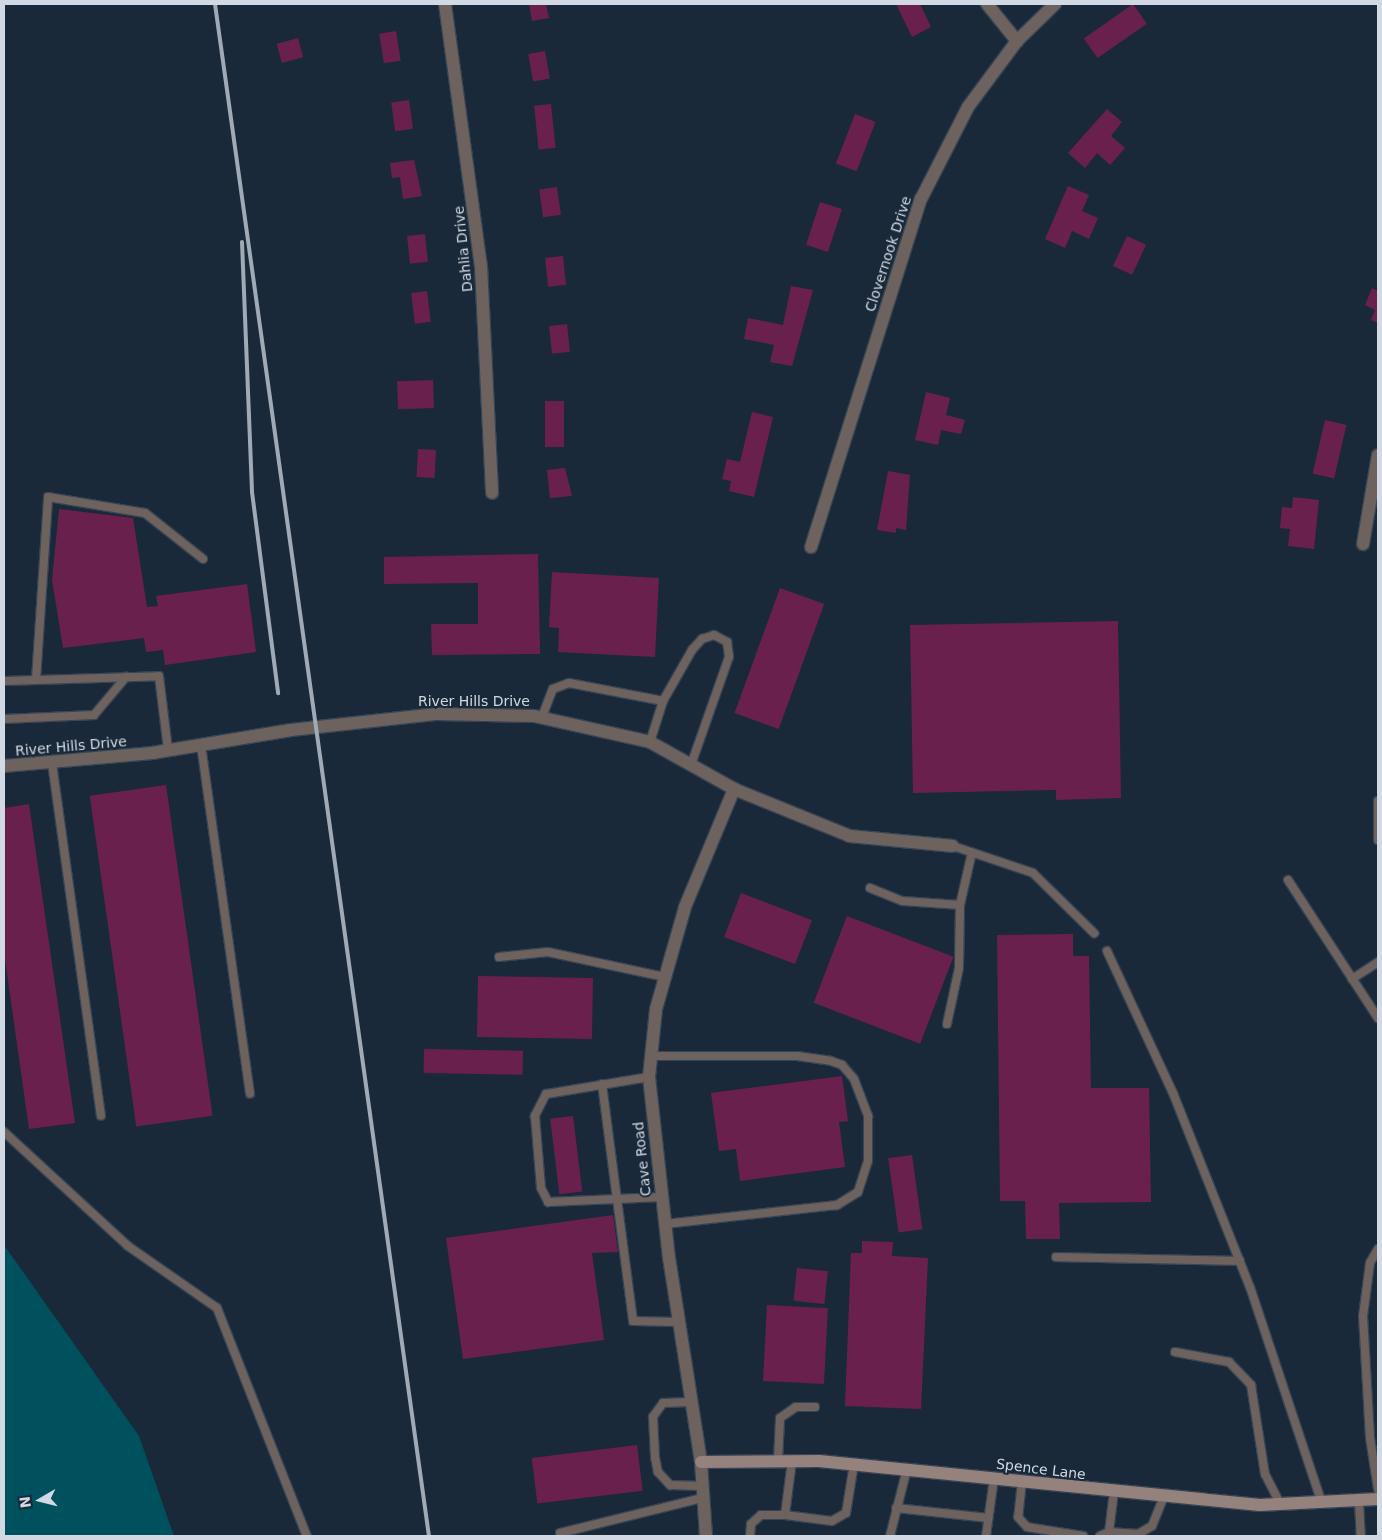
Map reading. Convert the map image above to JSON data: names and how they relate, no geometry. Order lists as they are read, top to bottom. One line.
{"streets":{"main road":["Spence Lane"],"street":["Dahlia Drive","Clovernook Drive","River Hills Drive","Cave Road"]},"crossings":[["River Hills Drive","Cave Road"],["Cave Road","Spence Lane"]],"north":"left"}
